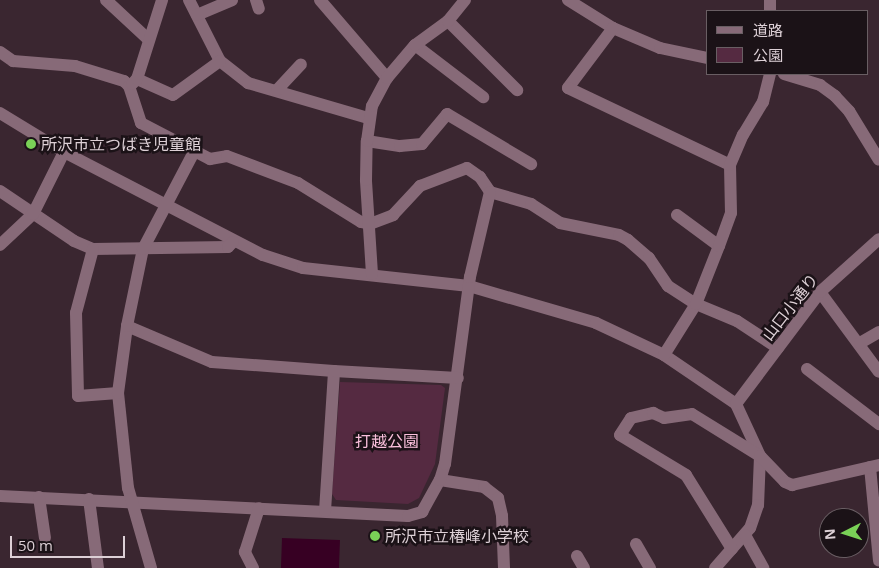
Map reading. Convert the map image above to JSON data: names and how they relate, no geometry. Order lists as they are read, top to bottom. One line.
{"streets":{"street":["山口小通り"]},"parks":["打越公園"],"places":["所沢市立つばき児童館","所沢市立椿峰小学校"],"legend":["道路","公園"],"scale_bar":"50 m","north":"left"}
